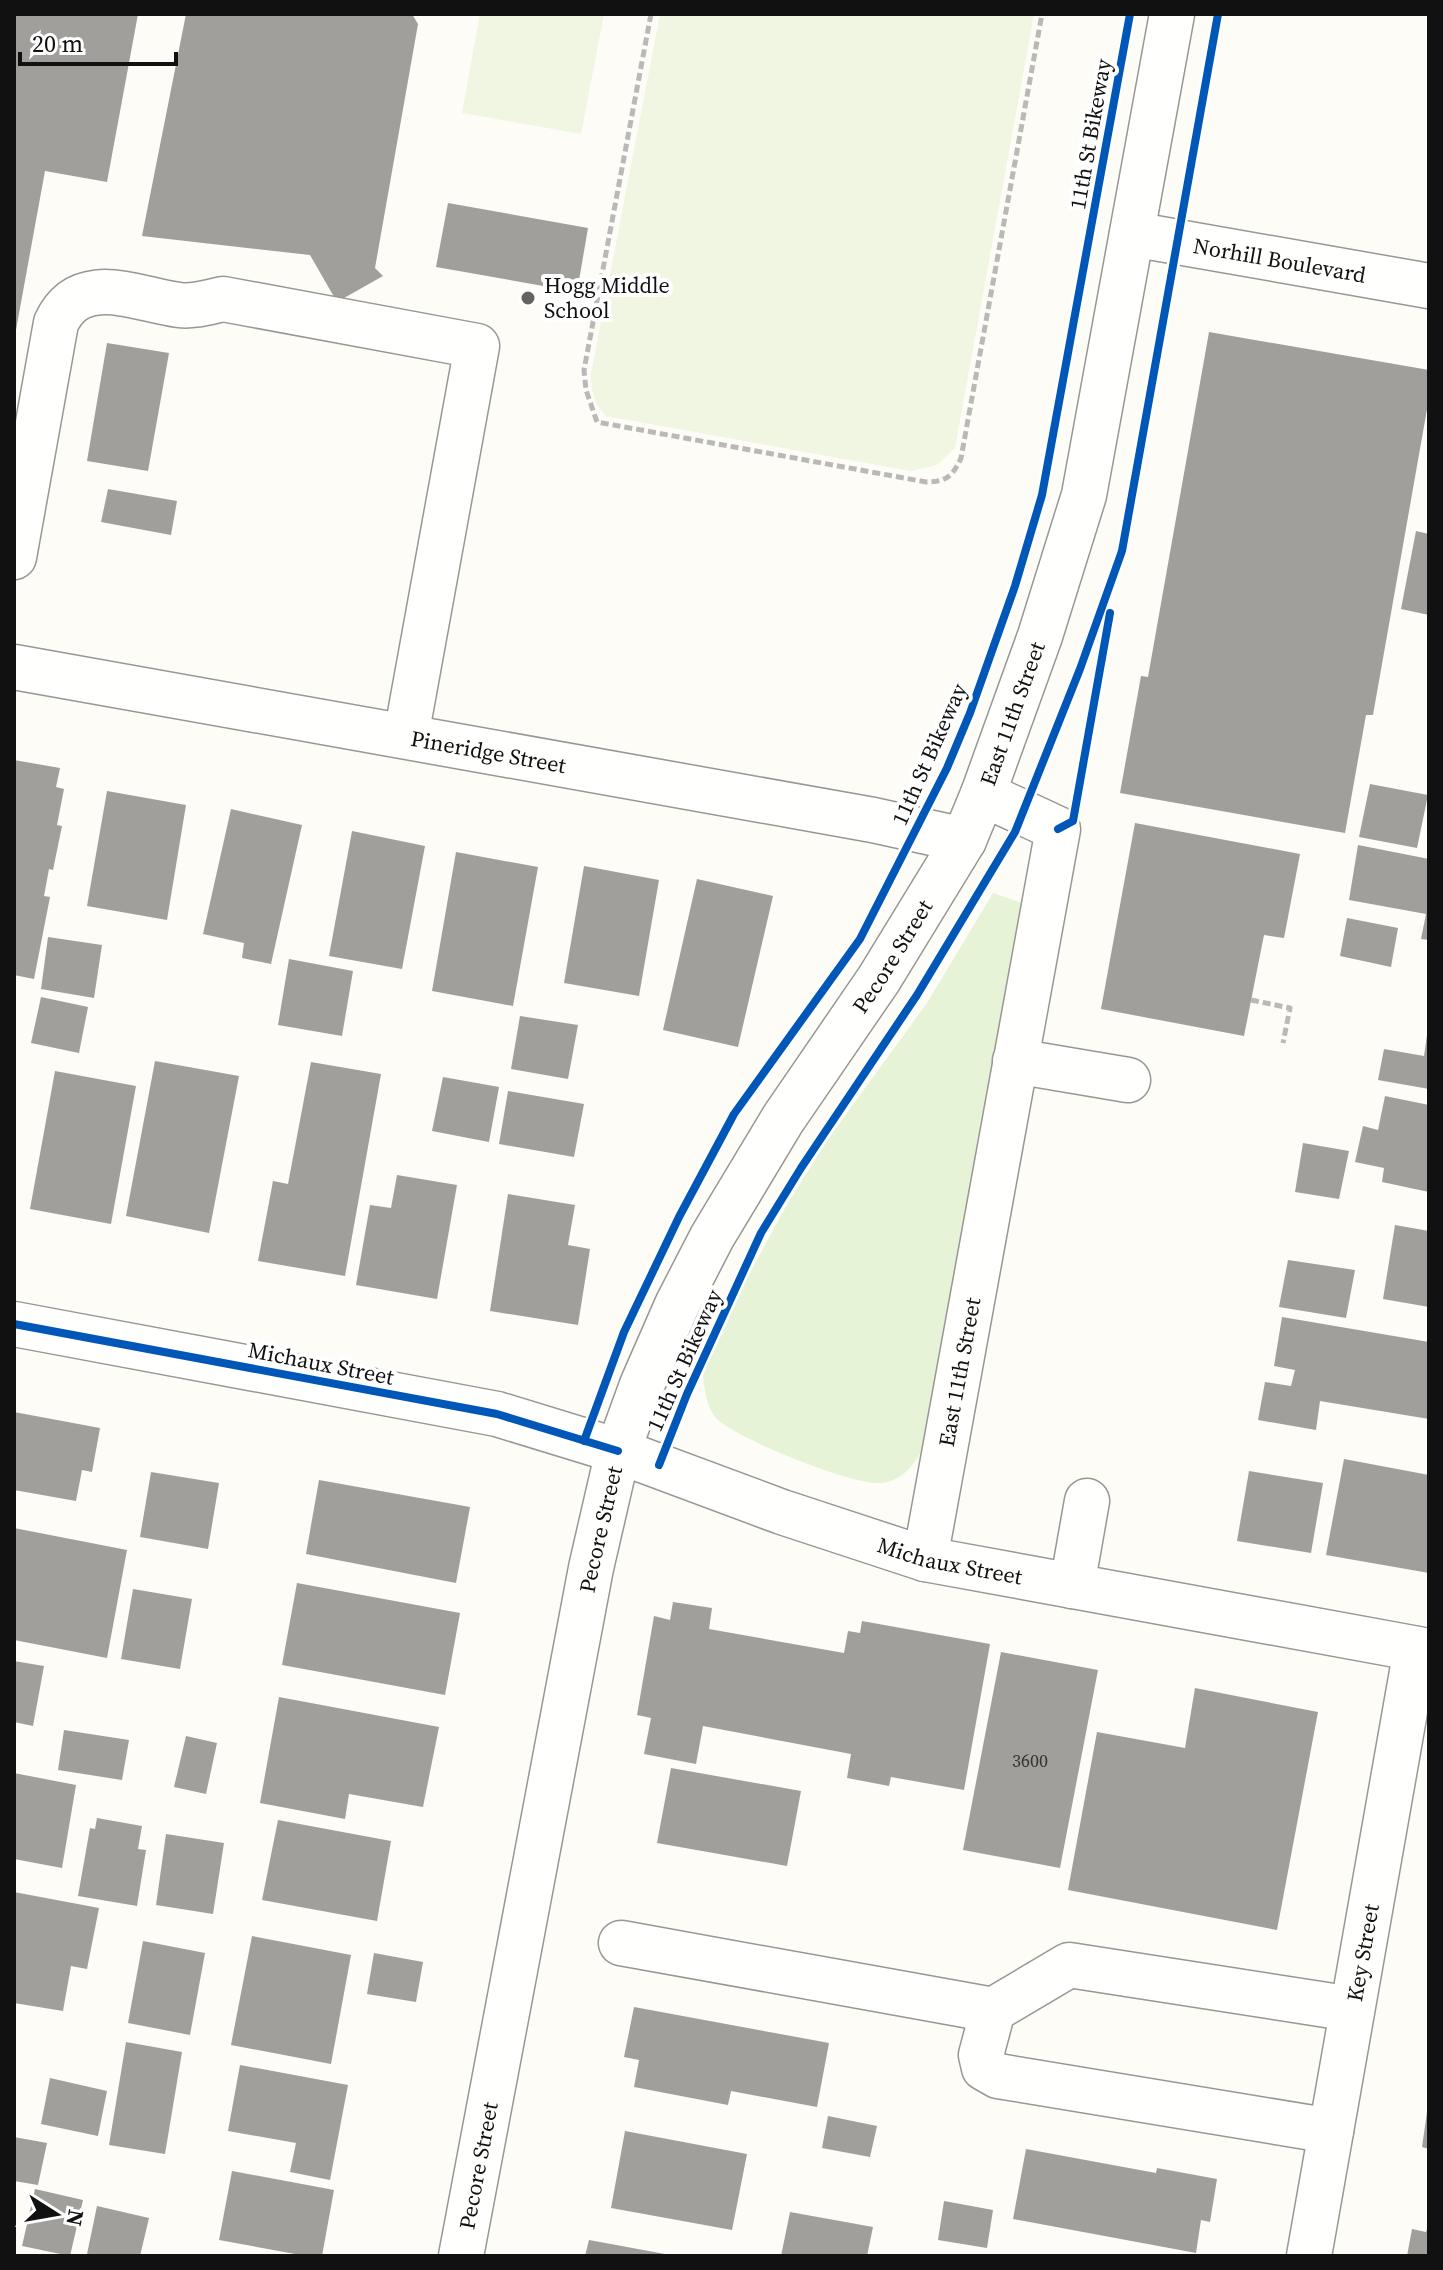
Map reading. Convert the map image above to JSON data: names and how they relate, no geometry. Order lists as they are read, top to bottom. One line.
{"streets":{"street":["Norhill Boulevard","East 11th Street","Pineridge Street","Pecore Street","Michaux Street","Key Street"],"cycle path":["11th St Bikeway"]},"crossings":[["Norhill Boulevard","East 11th Street"],["East 11th Street","Pecore Street"],["East 11th Street","Michaux Street"],["Pineridge Street","Pecore Street"],["Pecore Street","Michaux Street"],["Michaux Street","Key Street"]],"places":["Hogg Middle School"],"house_numbers":["3600"],"scale_bar":"20 m","north":"right"}
